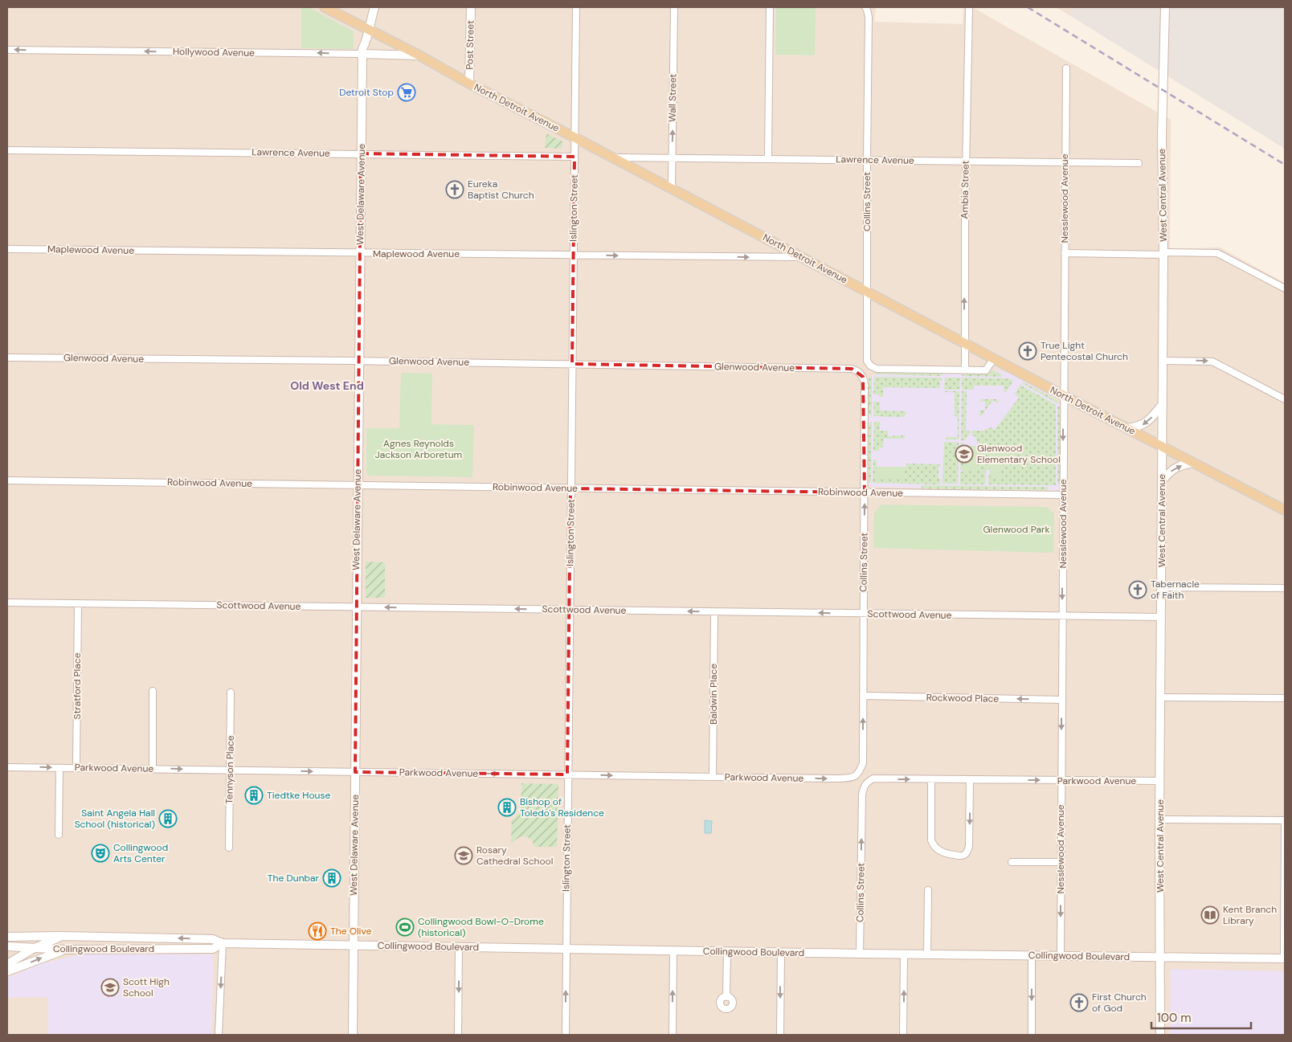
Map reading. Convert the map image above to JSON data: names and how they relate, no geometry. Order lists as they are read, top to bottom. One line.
{"streets":{"main road":["Post Street","Hollywood Avenue","North Detroit Avenue","West Delaware Avenue","West Central Avenue","Collingwood Boulevard"],"street":["Wall Street","Lawrence Avenue","Ambia Street","Nesslewood Avenue","Collins Street","Islington Street","Maplewood Avenue","Glenwood Avenue","Robinwood Avenue","Scottwood Avenue","Stratford Place","Baldwin Place","Rockwood Place","Parkwood Avenue","Tennyson Place"]},"crossings":[["Post Street","North Detroit Avenue"],["Hollywood Avenue","North Detroit Avenue"],["Hollywood Avenue","West Delaware Avenue"],["Wall Street","North Detroit Avenue"],["Wall Street","Lawrence Avenue"],["North Detroit Avenue","Lawrence Avenue"],["North Detroit Avenue","Ambia Street"],["North Detroit Avenue","West Delaware Avenue"],["North Detroit Avenue","West Central Avenue"],["North Detroit Avenue","Nesslewood Avenue"],["North Detroit Avenue","Collins Street"],["North Detroit Avenue","Islington Street"],["North Detroit Avenue","Maplewood Avenue"],["Lawrence Avenue","Ambia Street"],["Lawrence Avenue","West Delaware Avenue"],["Lawrence Avenue","Nesslewood Avenue"],["Lawrence Avenue","Collins Street"],["Lawrence Avenue","Islington Street"],["West Delaware Avenue","Maplewood Avenue"],["West Delaware Avenue","Glenwood Avenue"],["West Delaware Avenue","Robinwood Avenue"],["West Delaware Avenue","Scottwood Avenue"],["West Delaware Avenue","Parkwood Avenue"],["West Delaware Avenue","Collingwood Boulevard"],["West Central Avenue","Scottwood Avenue"],["West Central Avenue","Parkwood Avenue"],["West Central Avenue","Collingwood Boulevard"],["Nesslewood Avenue","Robinwood Avenue"],["Nesslewood Avenue","Scottwood Avenue"],["Nesslewood Avenue","Rockwood Place"],["Nesslewood Avenue","Parkwood Avenue"],["Nesslewood Avenue","Collingwood Boulevard"],["Collins Street","Glenwood Avenue"],["Collins Street","Robinwood Avenue"],["Collins Street","Scottwood Avenue"],["Collins Street","Rockwood Place"],["Collins Street","Parkwood Avenue"],["Collins Street","Collingwood Boulevard"],["Islington Street","Maplewood Avenue"],["Islington Street","Glenwood Avenue"],["Islington Street","Robinwood Avenue"],["Islington Street","Scottwood Avenue"],["Islington Street","Parkwood Avenue"],["Islington Street","Collingwood Boulevard"],["Scottwood Avenue","Stratford Place"],["Scottwood Avenue","Baldwin Place"],["Stratford Place","Parkwood Avenue"],["Baldwin Place","Parkwood Avenue"],["Parkwood Avenue","Tennyson Place"]],"one_way":["Hollywood Avenue","Wall Street","Ambia Street","Nesslewood Avenue","Collins Street","Scottwood Avenue","Rockwood Place","Parkwood Avenue"],"districts":["Old West End"],"parks":["Agnes Reynolds Jackson Arboretum","Glenwood Park"],"places":{"supermarket":["Detroit Stop"],"church":["Eureka Baptist Church","True Light Pentecostal Church","Tabernacle of Faith","First Church of God"],"school or university":["Glenwood Elementary School","Rosary Cathedral School","Scott High School"],"building":["Tiedtke House","Bishop of Toledo's Residence","Saint Angela Hall School (historical)","The Dunbar"],"theatre":["Collingwood Arts Center"],"library":["Kent Branch Library"],"sports":["Collingwood Bowl-O-Drome (historical)"],"restaurant":["The Olive"]},"scale_bar":"100 m"}
